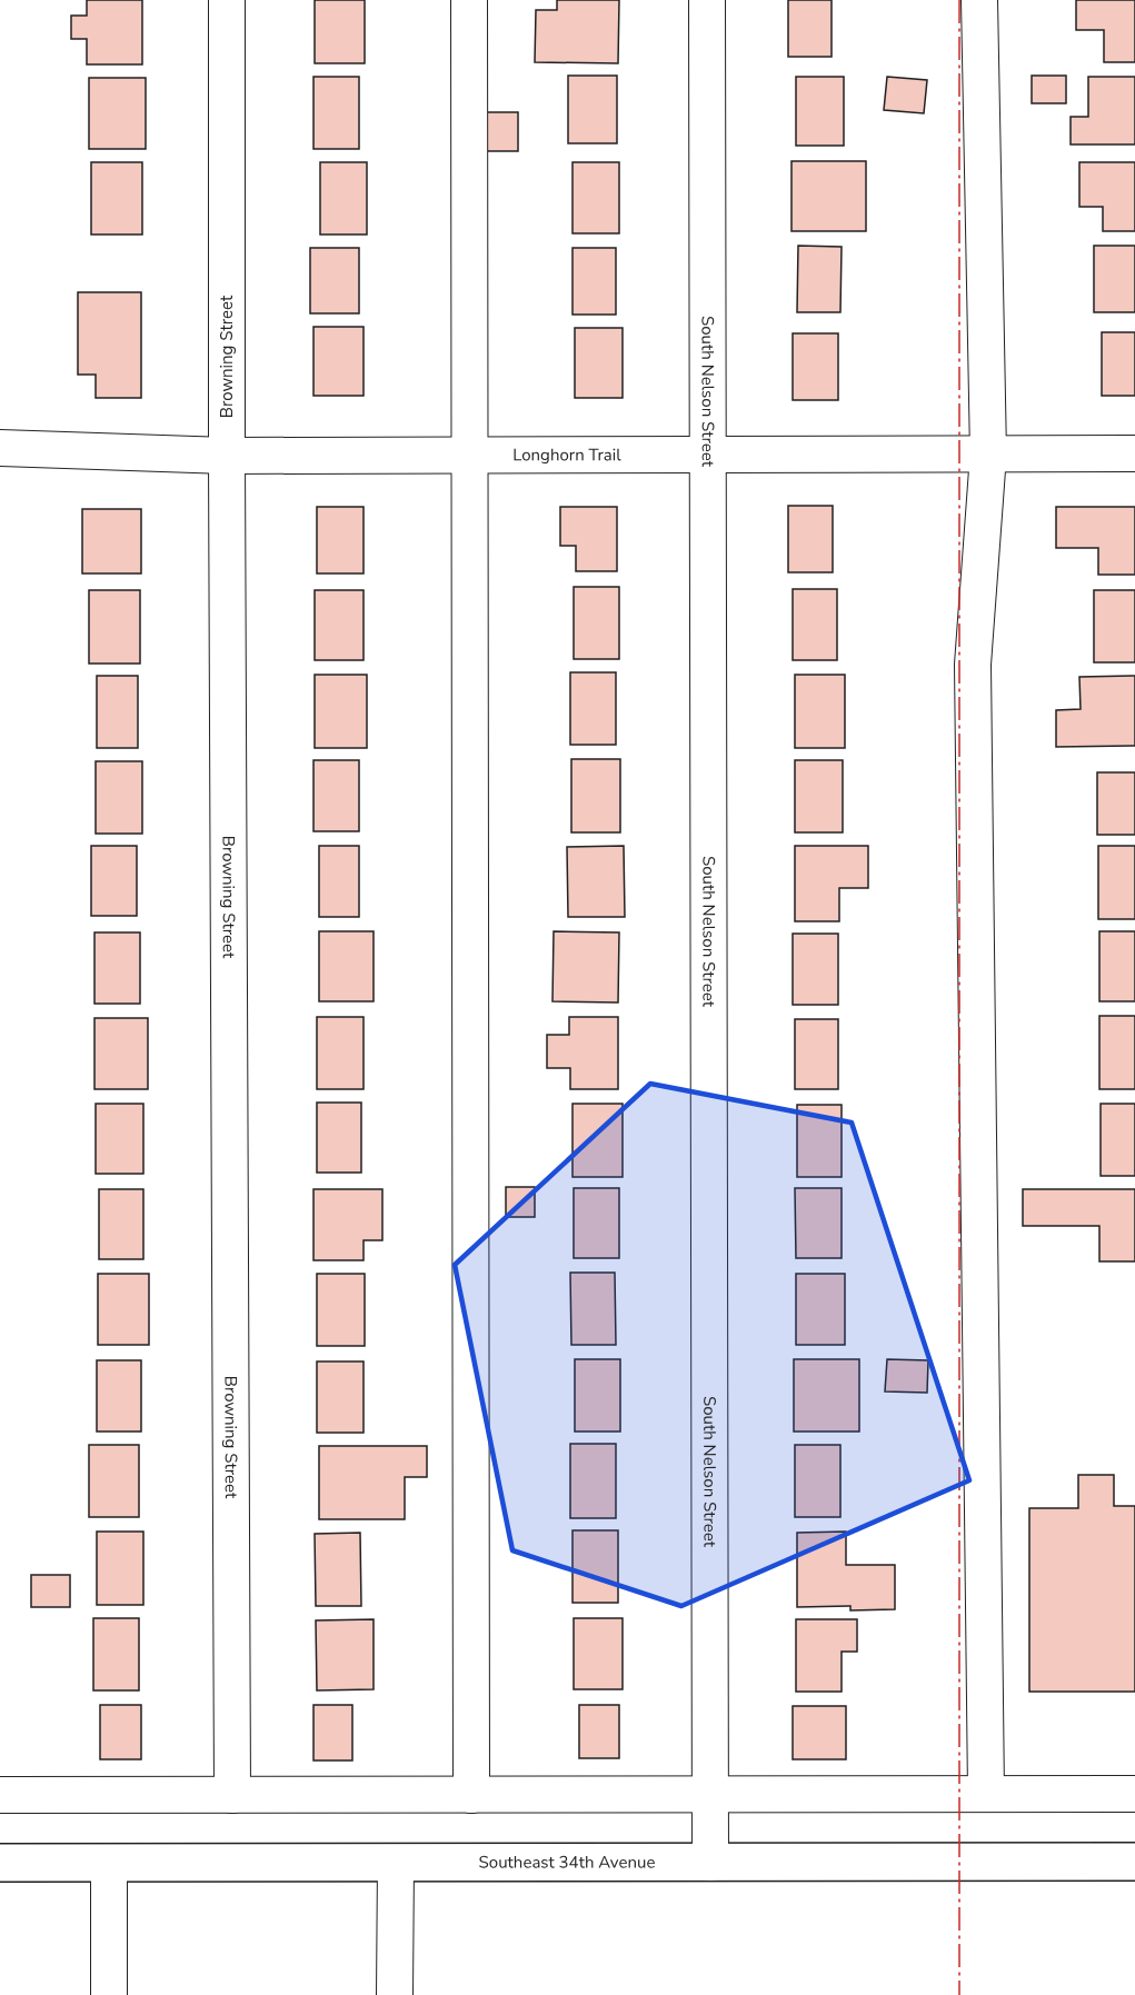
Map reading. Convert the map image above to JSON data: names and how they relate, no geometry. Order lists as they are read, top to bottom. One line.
{"streets":{"main road":["Southeast 34th Avenue"],"street":["Browning Street","South Nelson Street","Longhorn Trail"]},"crossings":[["Browning Street","Longhorn Trail"],["South Nelson Street","Longhorn Trail"],["South Nelson Street","Southeast 34th Avenue"]]}
